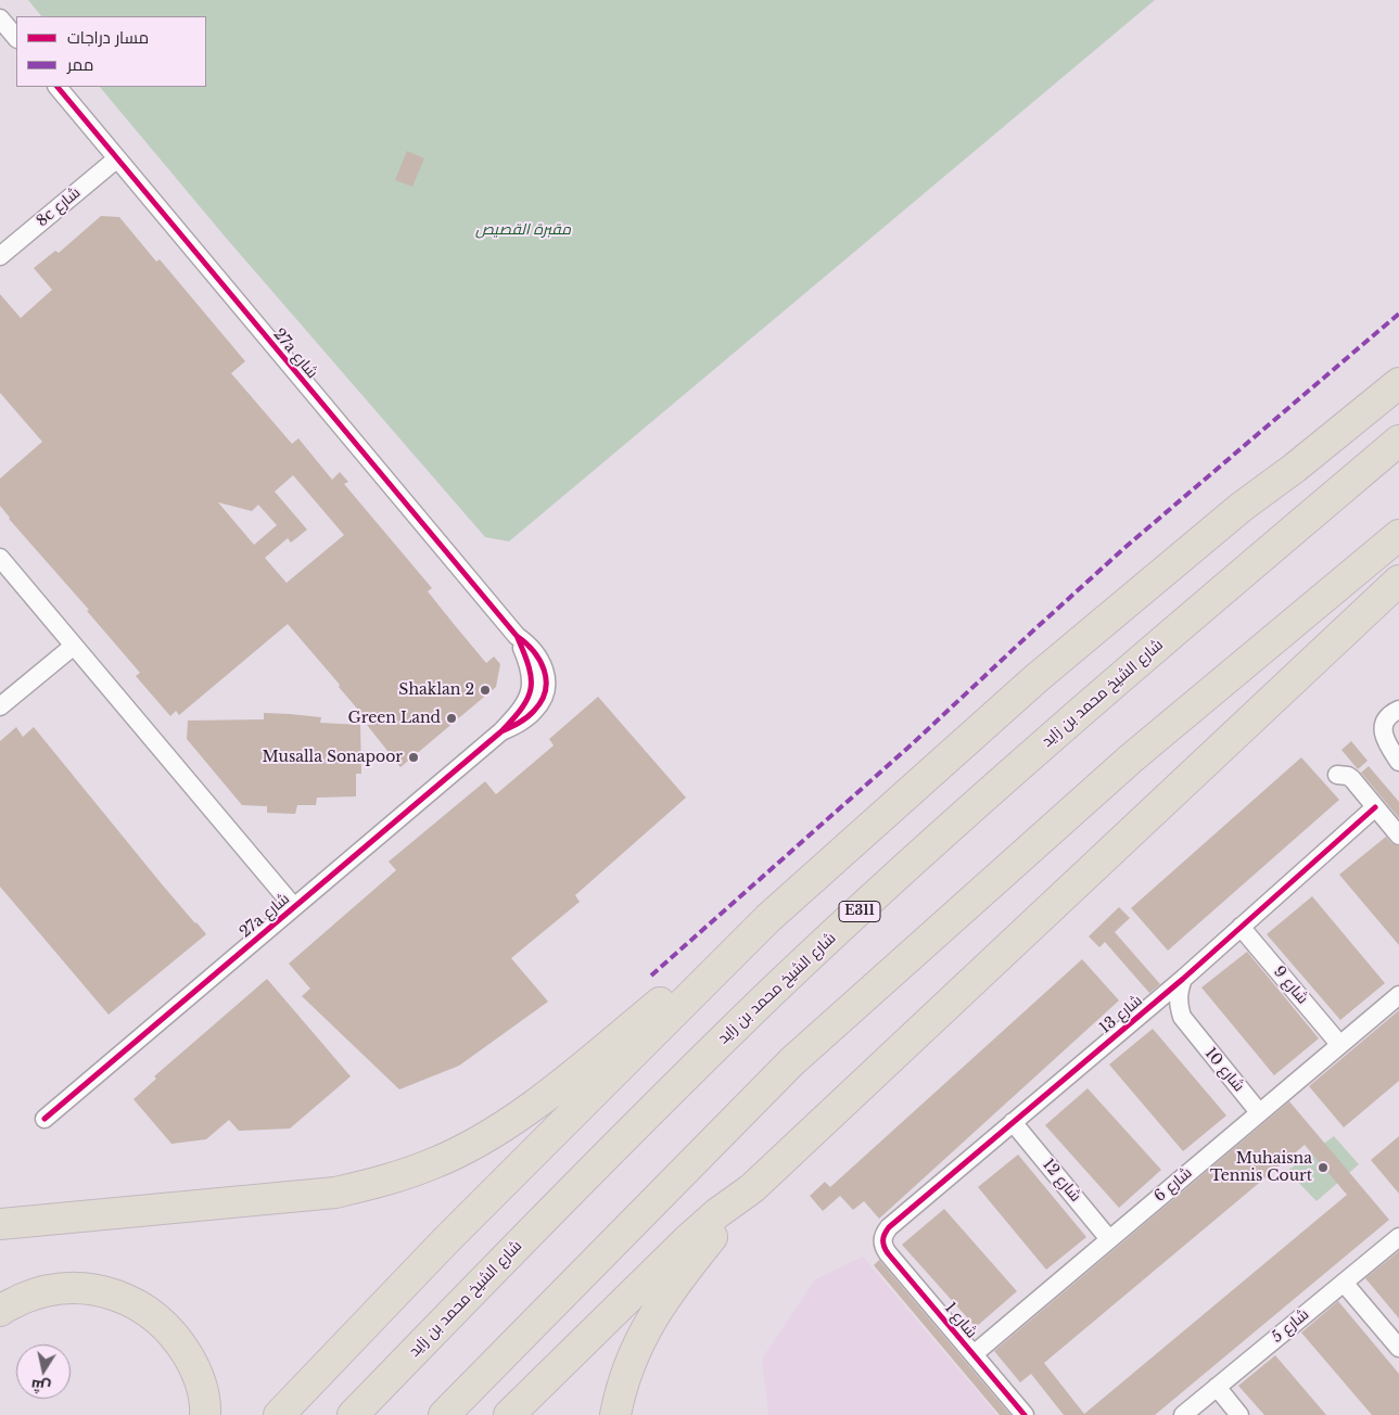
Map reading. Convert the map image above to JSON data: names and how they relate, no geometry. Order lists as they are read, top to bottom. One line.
{"streets":{"highway":["شارع الشيخ محمد بن زايد","E311"],"street":["8c شارع","27a شارع","شارع 9","شارع 13","شارع 10","شارع 12","شارع 6","شارع 1","شارع 5"]},"crossings":[["8c شارع","27a شارع"],["شارع 9","شارع 13"],["شارع 9","شارع 6"],["شارع 13","شارع 10"],["شارع 13","شارع 12"],["شارع 13","شارع 1"],["شارع 10","شارع 6"],["شارع 12","شارع 6"],["شارع 6","شارع 1"]],"parks":["مقبرة القصيص"],"places":["Shaklan 2","Green Land","Musalla Sonapoor","Muhaisna Tennis Court"],"legend":["مسار دراجات","ممر"],"north":"bottom"}
